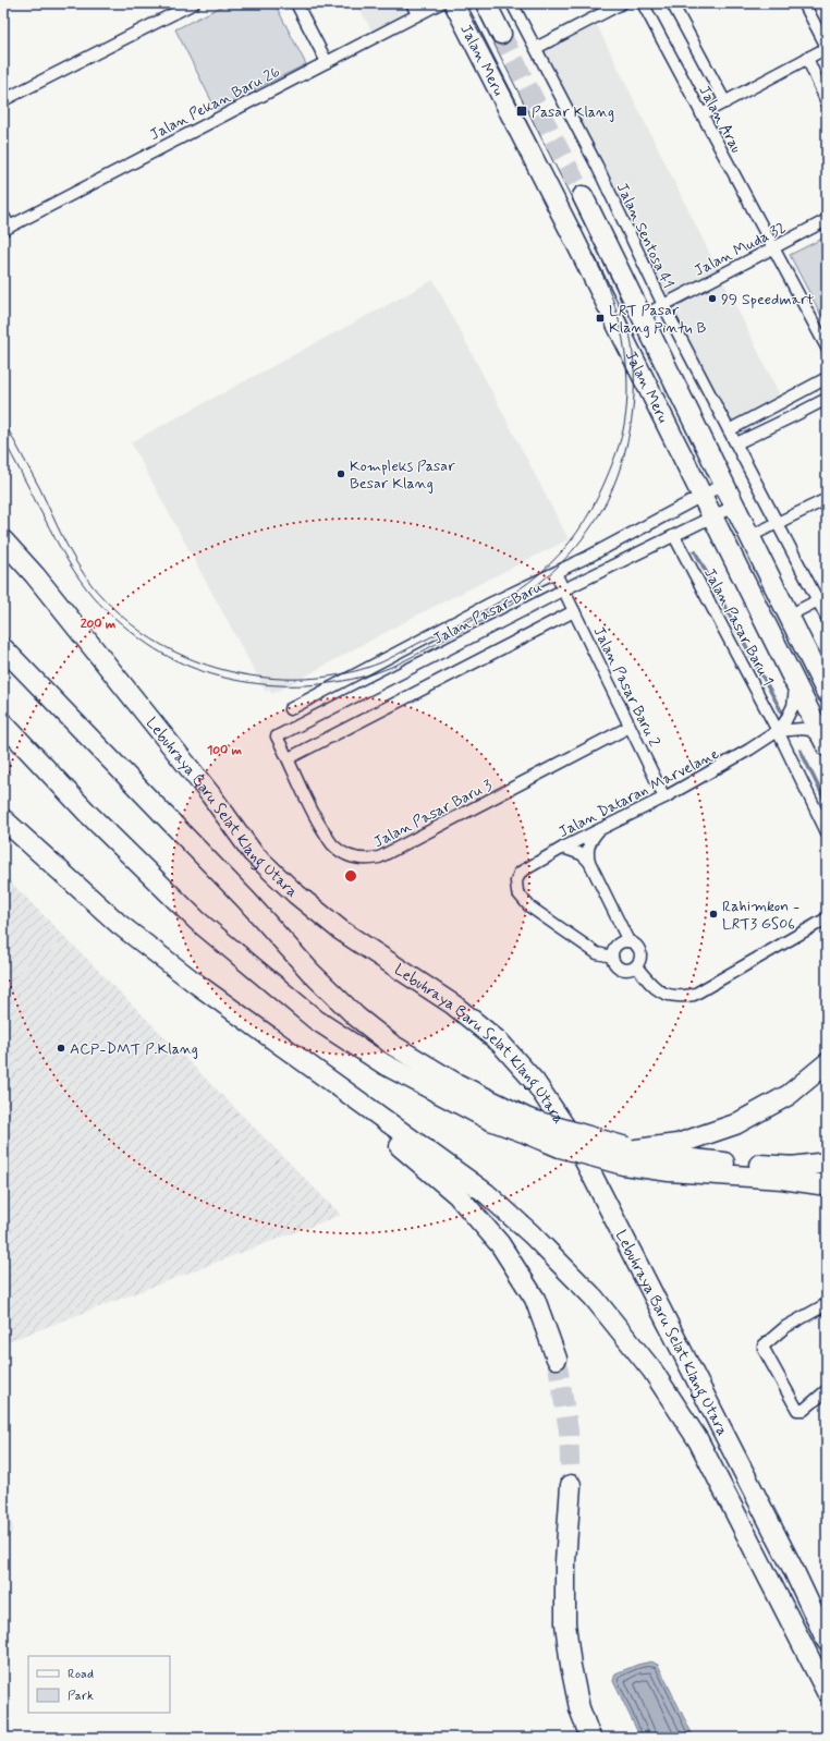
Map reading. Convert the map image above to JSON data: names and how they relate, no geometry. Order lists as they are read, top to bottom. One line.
{"streets":{"highway":["Jalan Meru","Lebuhraya Baru Selat Klang Utara"],"street":["Jalan Pekan Baru 26","Jalan Arau","Jalan Sentosa 41","Jalan Muda 32","Jalan Pasar Baru","Jalan Pasar Baru 1","Jalan Pasar Baru 2","Jalan Dataran Marvelane","Jalan Pasar Baru 3"]},"crossings":[["Jalan Meru","Jalan Muda 32"],["Jalan Meru","Jalan Pasar Baru"],["Jalan Arau","Jalan Muda 32"],["Jalan Sentosa 41","Jalan Muda 32"],["Jalan Pasar Baru","Jalan Pasar Baru 1"],["Jalan Pasar Baru","Jalan Pasar Baru 2"],["Jalan Pasar Baru","Jalan Pasar Baru 3"],["Jalan Pasar Baru 1","Jalan Dataran Marvelane"],["Jalan Pasar Baru 2","Jalan Dataran Marvelane"],["Jalan Pasar Baru 2","Jalan Pasar Baru 3"]],"places":{"transit":["Pasar Klang","LRT Pasar Klang Pintu B"],"other":["99 Speedmart","Kompleks Pasar Besar Klang","Rahimkon - LRT3 GS06","ACP-DMT P.Klang"]},"legend":["Road","Park"],"rings":["200 m","100 m"]}
